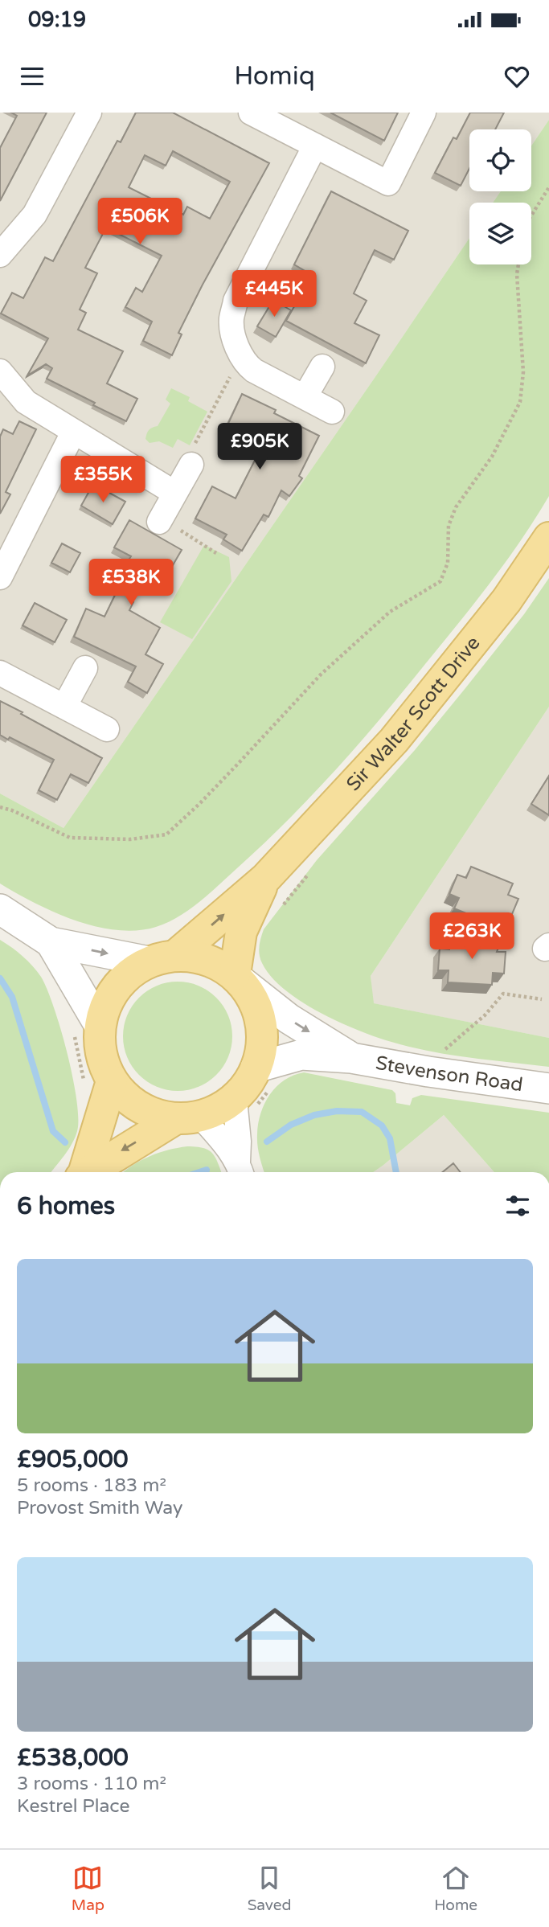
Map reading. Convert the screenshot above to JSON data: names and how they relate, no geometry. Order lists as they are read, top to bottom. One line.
{"streets":{"main road":["Sir Walter Scott Drive"],"street":["Stevenson Road"]},"crossings":[["Sir Walter Scott Drive","Stevenson Road"]],"page":{"status":"09:19","header":"Homiq","price":["£506K","£445K","£905K","£355K","£538K","£263K"],"heading":"6 homes","list":[{"name":"£905,000","note":"5 rooms · 183 m² · Provost Smith Way"},{"name":"£538,000","note":"3 rooms · 110 m² · Kestrel Place"}],"tabs":["Map","Saved","Home"]}}
